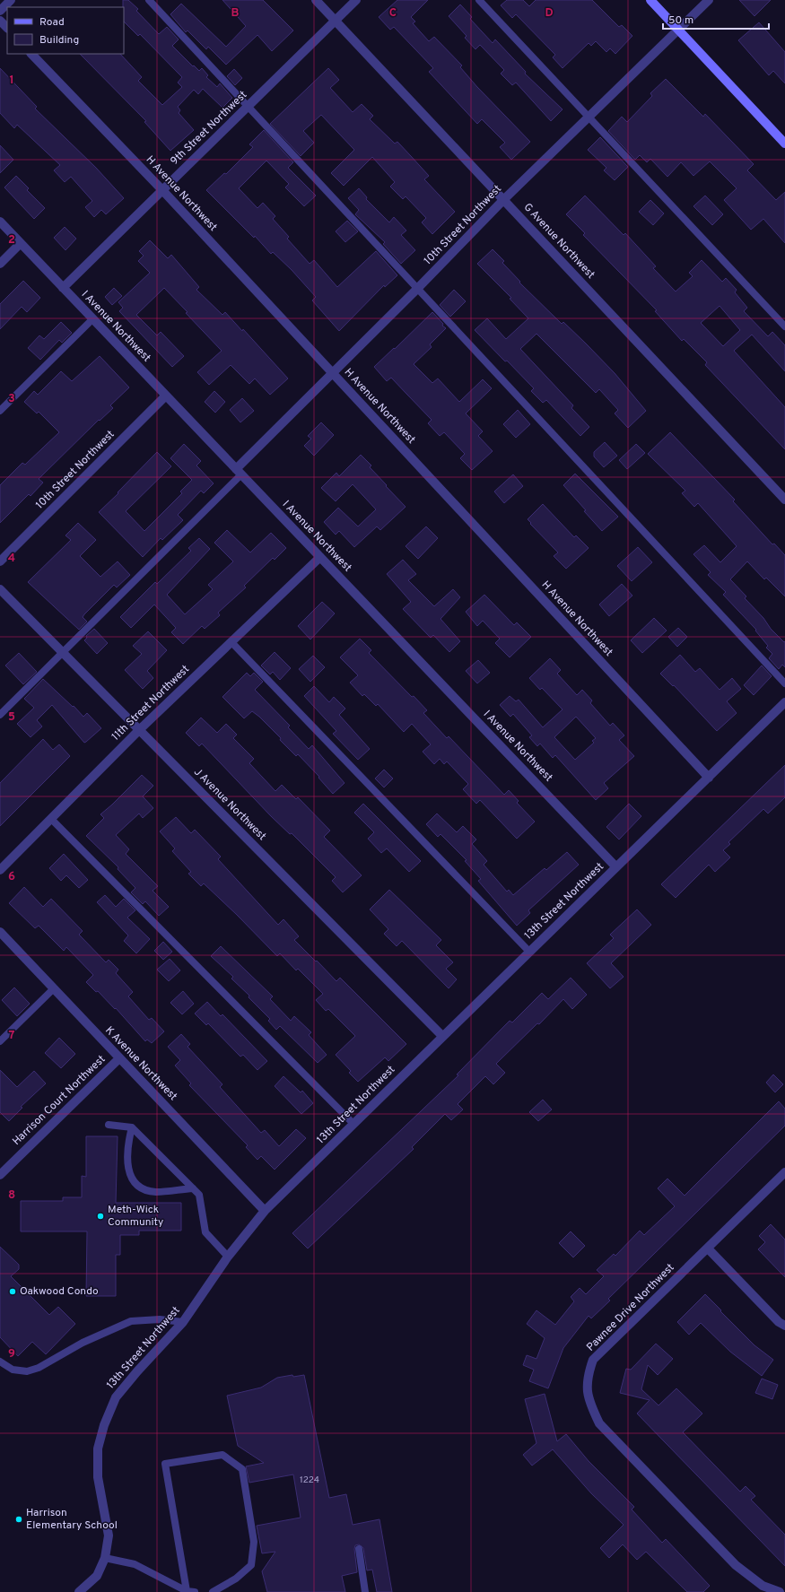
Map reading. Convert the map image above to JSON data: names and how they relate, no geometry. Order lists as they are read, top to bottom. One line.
{"streets":{"street":["9th Street Northwest","H Avenue Northwest","10th Street Northwest","G Avenue Northwest","I Avenue Northwest","11th Street Northwest","J Avenue Northwest","13th Street Northwest","K Avenue Northwest","Harrison Court Northwest","Pawnee Drive Northwest"]},"crossings":[["9th Street Northwest","H Avenue Northwest"],["9th Street Northwest","G Avenue Northwest"],["9th Street Northwest","I Avenue Northwest"],["H Avenue Northwest","10th Street Northwest"],["H Avenue Northwest","13th Street Northwest"],["10th Street Northwest","G Avenue Northwest"],["10th Street Northwest","I Avenue Northwest"],["I Avenue Northwest","11th Street Northwest"],["I Avenue Northwest","13th Street Northwest"],["11th Street Northwest","J Avenue Northwest"],["J Avenue Northwest","13th Street Northwest"],["13th Street Northwest","K Avenue Northwest"],["K Avenue Northwest","Harrison Court Northwest"]],"places":["Meth-Wick Community","Oakwood Condo","Harrison Elementary School"],"house_numbers":["1224"],"legend":["Road","Building"],"scale_bar":"50 m","grid":{"columns":["B","C","D"],"rows":["1","2","3","4","5","6","7","8","9"]}}
